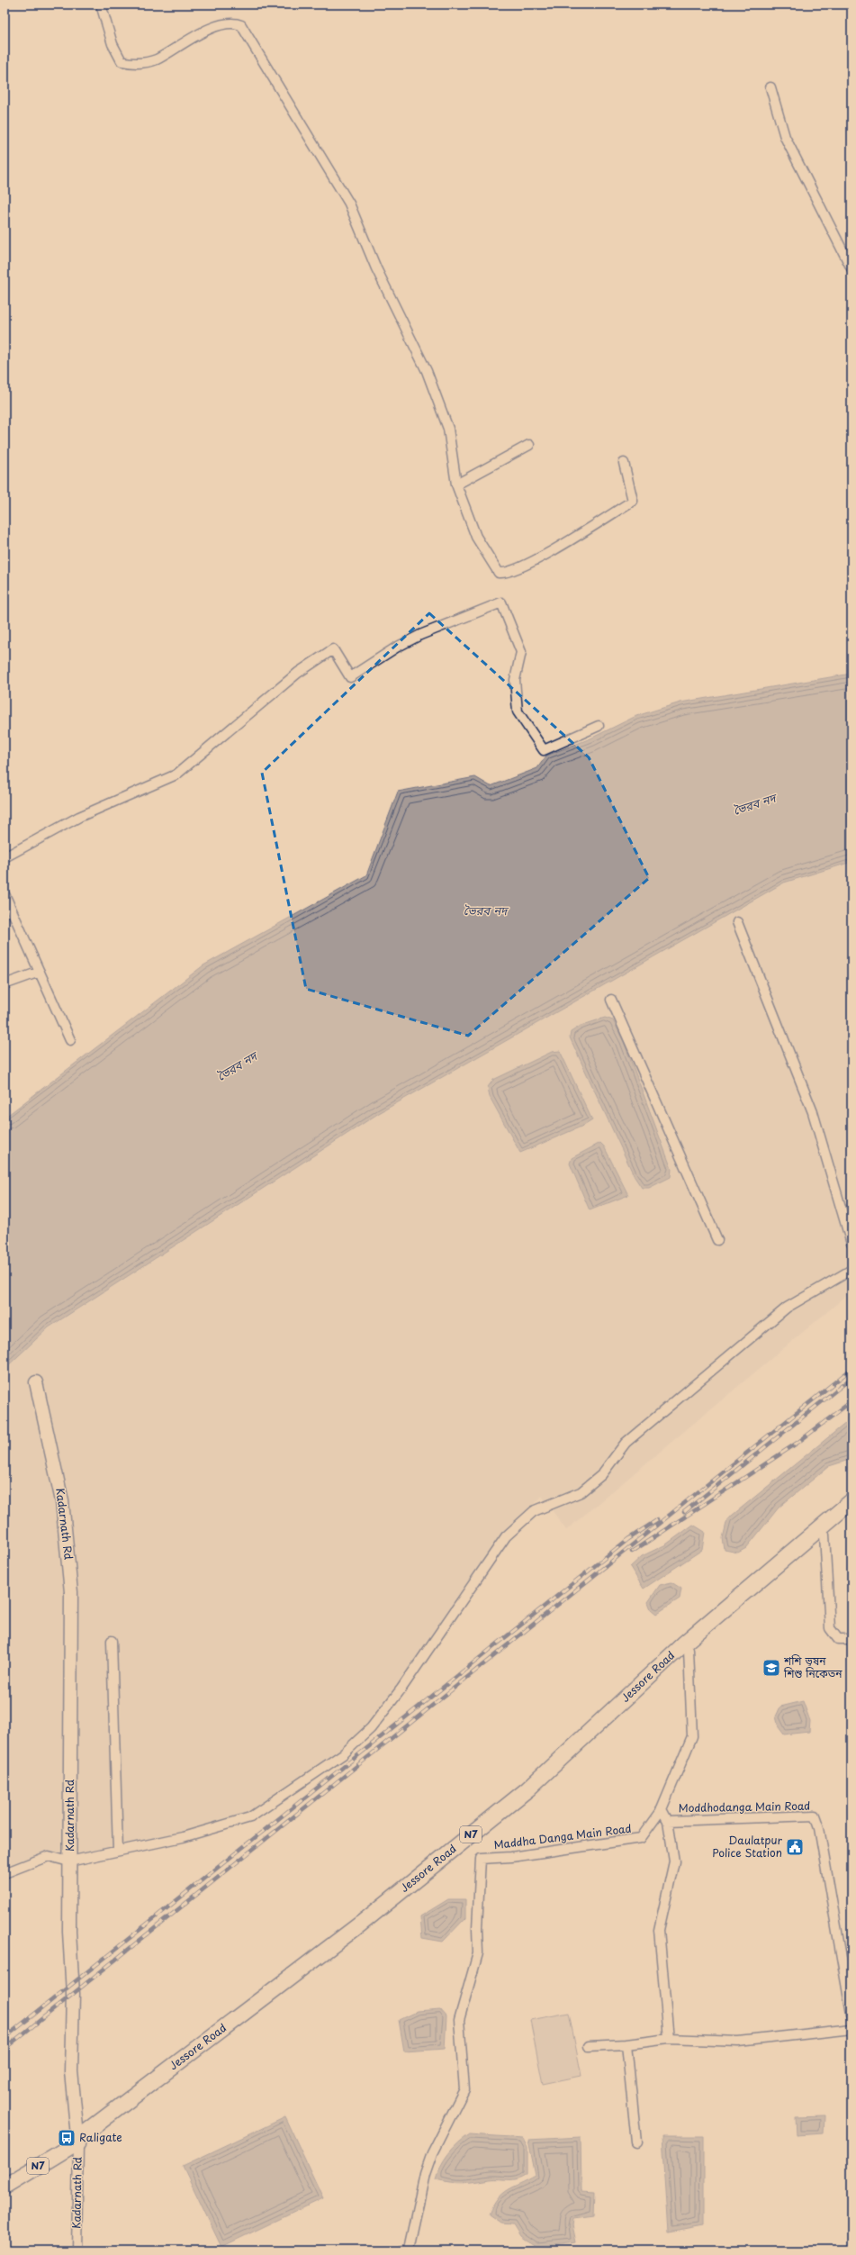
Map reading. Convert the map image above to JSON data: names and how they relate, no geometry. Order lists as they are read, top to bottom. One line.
{"streets":{"highway":["Jessore Road","N7"],"main road":["Kadarnath Rd"],"street":["Moddhodanga Main Road","Maddha Danga Main Road"]},"crossings":[["Kadarnath Rd","Jessore Road"],["Jessore Road","Maddha Danga Main Road"]],"water":["ভৈরব নদ"],"places":{"school or university":["শশি ভূষন শিশু নিকেতন"],"public building":["Daulatpur Police Station"],"bus stop":["Raligate"]}}
